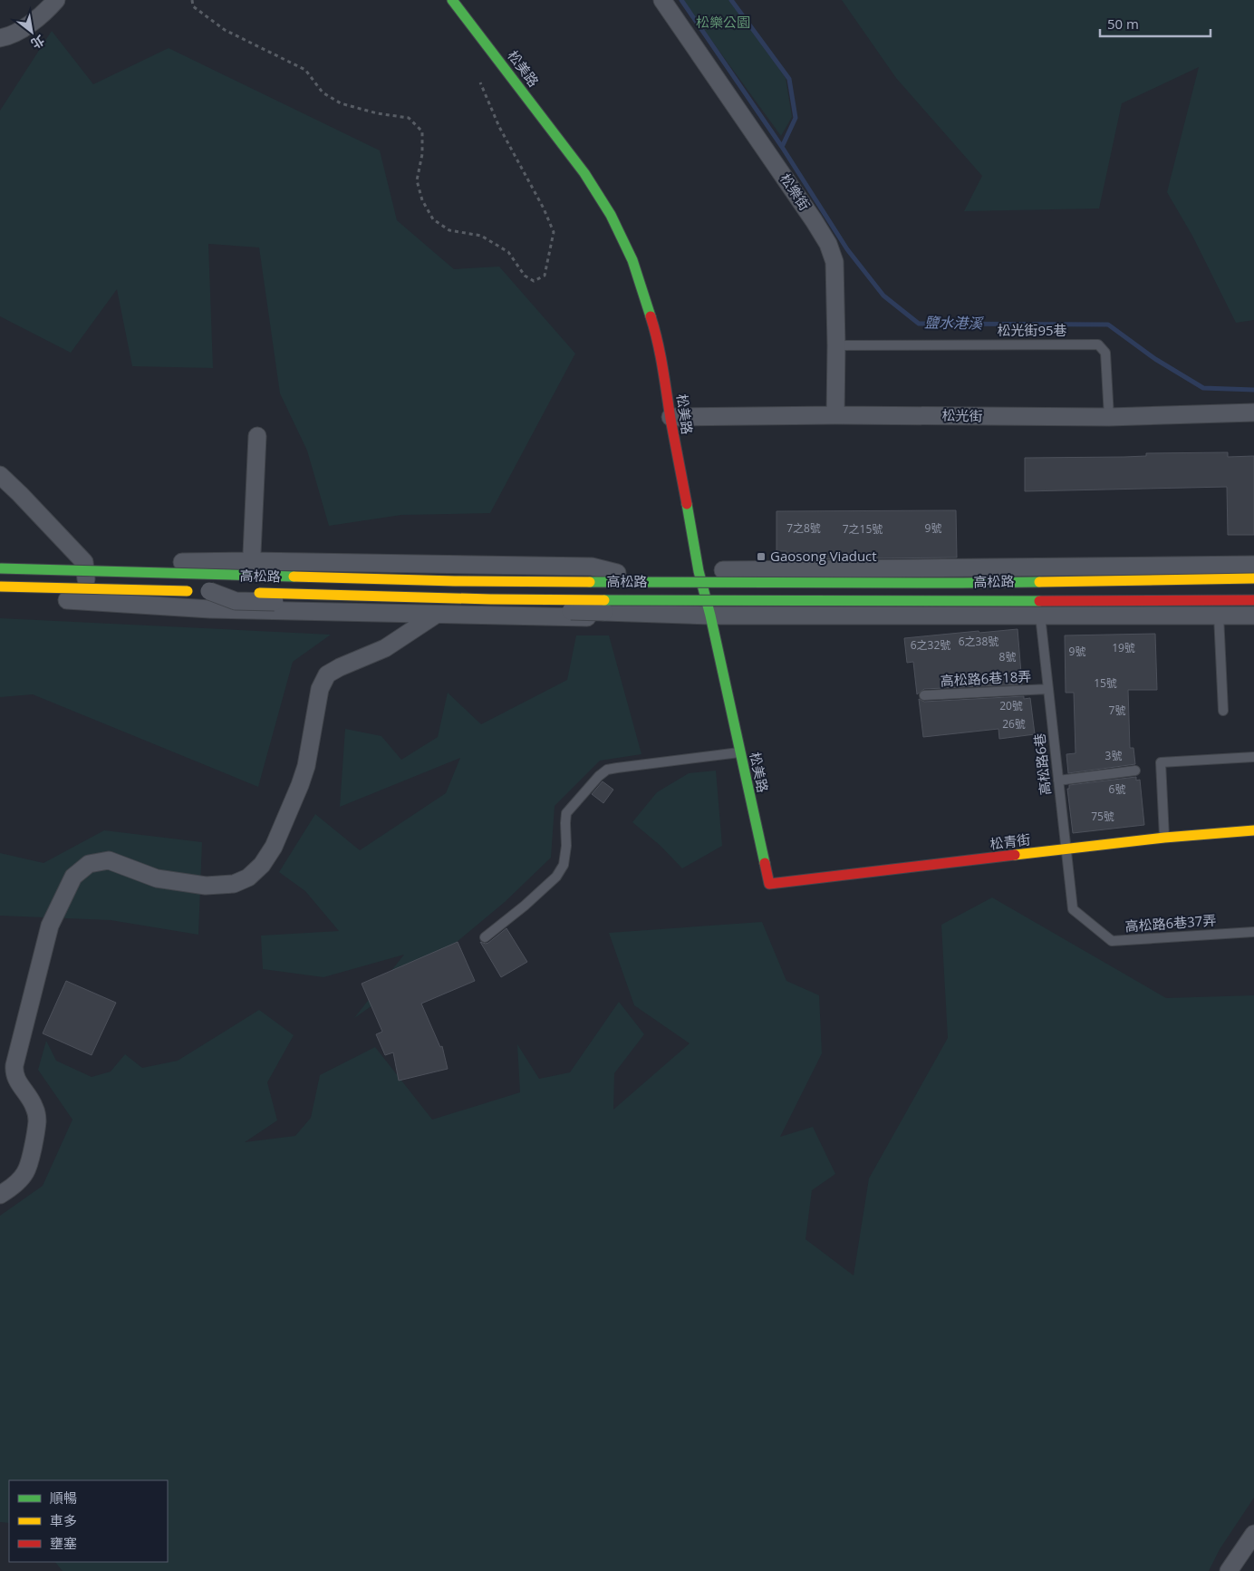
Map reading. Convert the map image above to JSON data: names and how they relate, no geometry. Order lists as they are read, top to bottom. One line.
{"streets":{"street":["松美路","松樂街","松光街","高松路","松青街"],"lane":["松光街95巷","高松路6巷18弄","高松路6巷","高松路6巷37弄"]},"crossings":[["松美路","松光街"],["松美路","高松路"],["松美路","松青街"],["松樂街","松光街95巷"],["松樂街","松光街"],["松光街95巷","松光街"],["高松路6巷18弄","高松路6巷"],["高松路6巷","松青街"],["高松路6巷","高松路6巷37弄"]],"water":["鹽水港溪"],"parks":["松樂公園"],"places":{"transit":["Gaosong Viaduct"]},"house_numbers":["7之8號","9號","7之15號","6之38號","6之32號","19號","9號","8號","15號","20號","7號","26號","3號","6號","75號"],"legend":["順暢","車多","壅塞"],"scale_bar":"50 m","north":"bottom right"}
